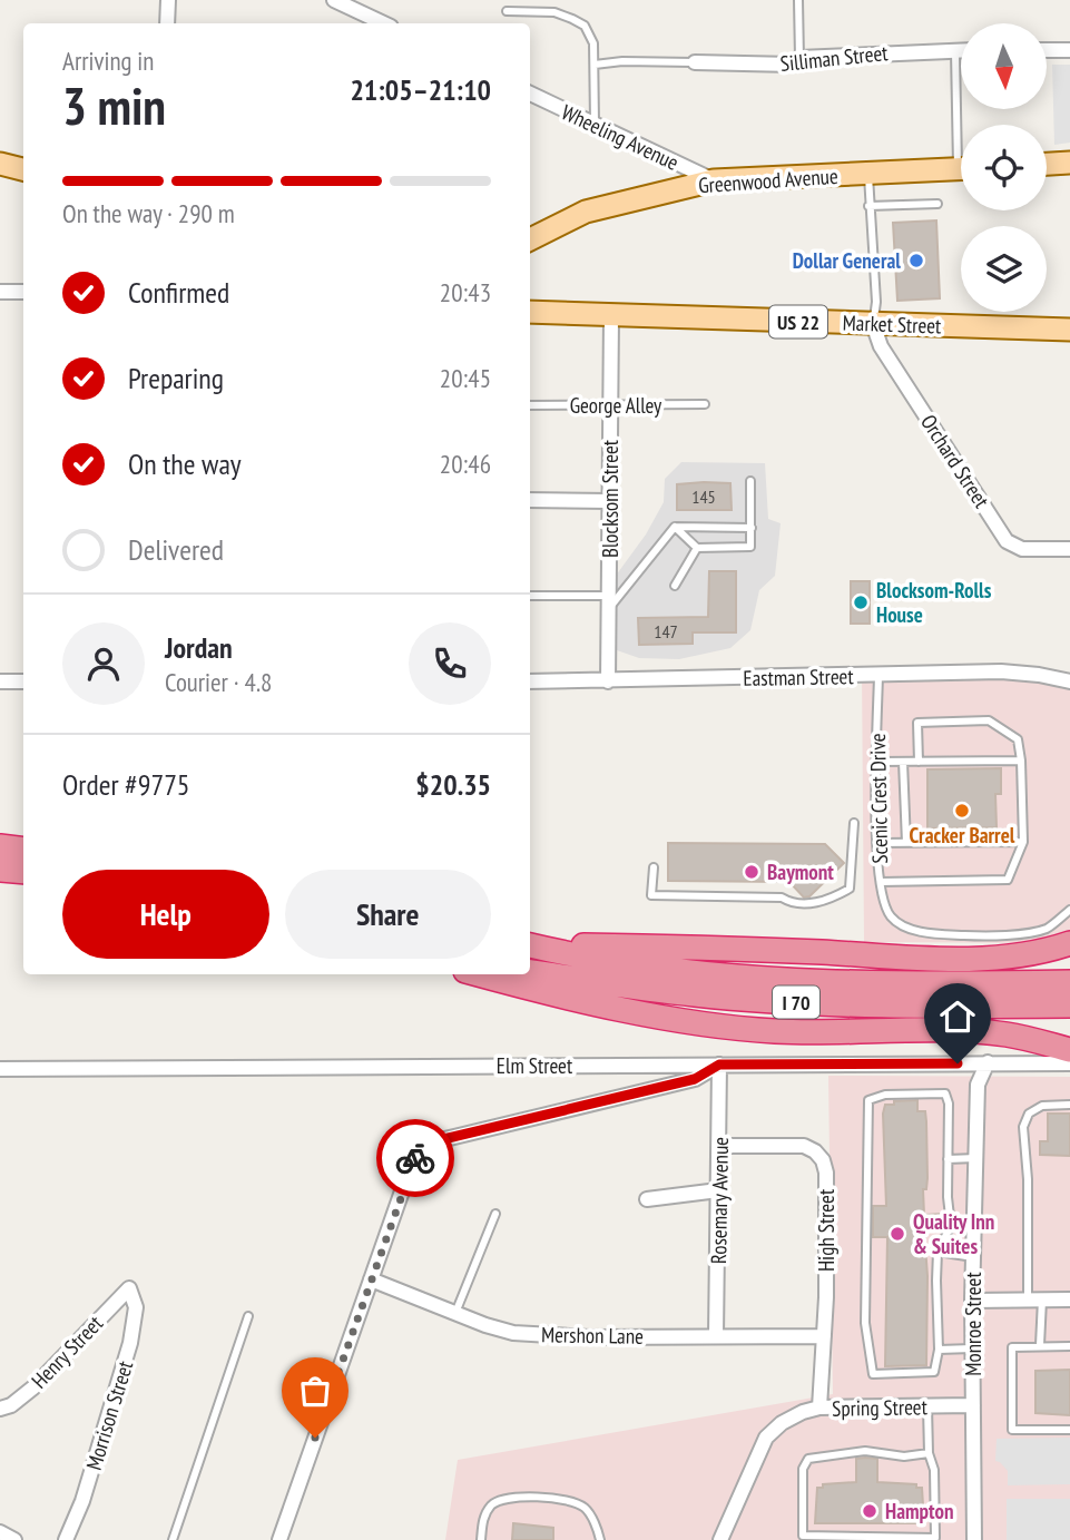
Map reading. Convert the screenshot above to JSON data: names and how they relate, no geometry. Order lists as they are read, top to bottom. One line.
{"streets":{"highway":["I 70"],"main road":["Greenwood Avenue","US 22","Market Street"],"street":["Silliman Street","Wheeling Avenue","Orchard Street","Blocksom Street","Eastman Street","Elm Street","Rosemary Avenue","High Street","Monroe Street","Mershon Lane","Henry Street","Spring Street","Morrison Street"],"lane":["George Alley","Scenic Crest Drive"]},"crossings":[["Wheeling Avenue","Greenwood Avenue"],["Market Street","Orchard Street"],["Market Street","Blocksom Street"],["George Alley","Blocksom Street"],["Blocksom Street","Eastman Street"],["Eastman Street","Scenic Crest Drive"],["Elm Street","Rosemary Avenue"],["Elm Street","Monroe Street"],["Rosemary Avenue","High Street"],["Rosemary Avenue","Mershon Lane"],["High Street","Mershon Lane"],["High Street","Spring Street"],["Monroe Street","Spring Street"],["Henry Street","Morrison Street"]],"places":["Dollar General","Blocksom-Rolls House","Cracker Barrel","Baymont","Quality Inn & Suites","Hampton"],"house_numbers":["145","147"],"north":"bottom","page":{"heading":["3 min","Arriving in","21:05–21:10"],"panel":["Jordan","Courier · 4.8","Order #9775","$20.35"],"bar":"On the way · 290 m","list":[["Confirmed","20:43"],["Preparing","20:45"],["On the way","20:46"],"Delivered"],"buttons":["Help","Share"]}}
